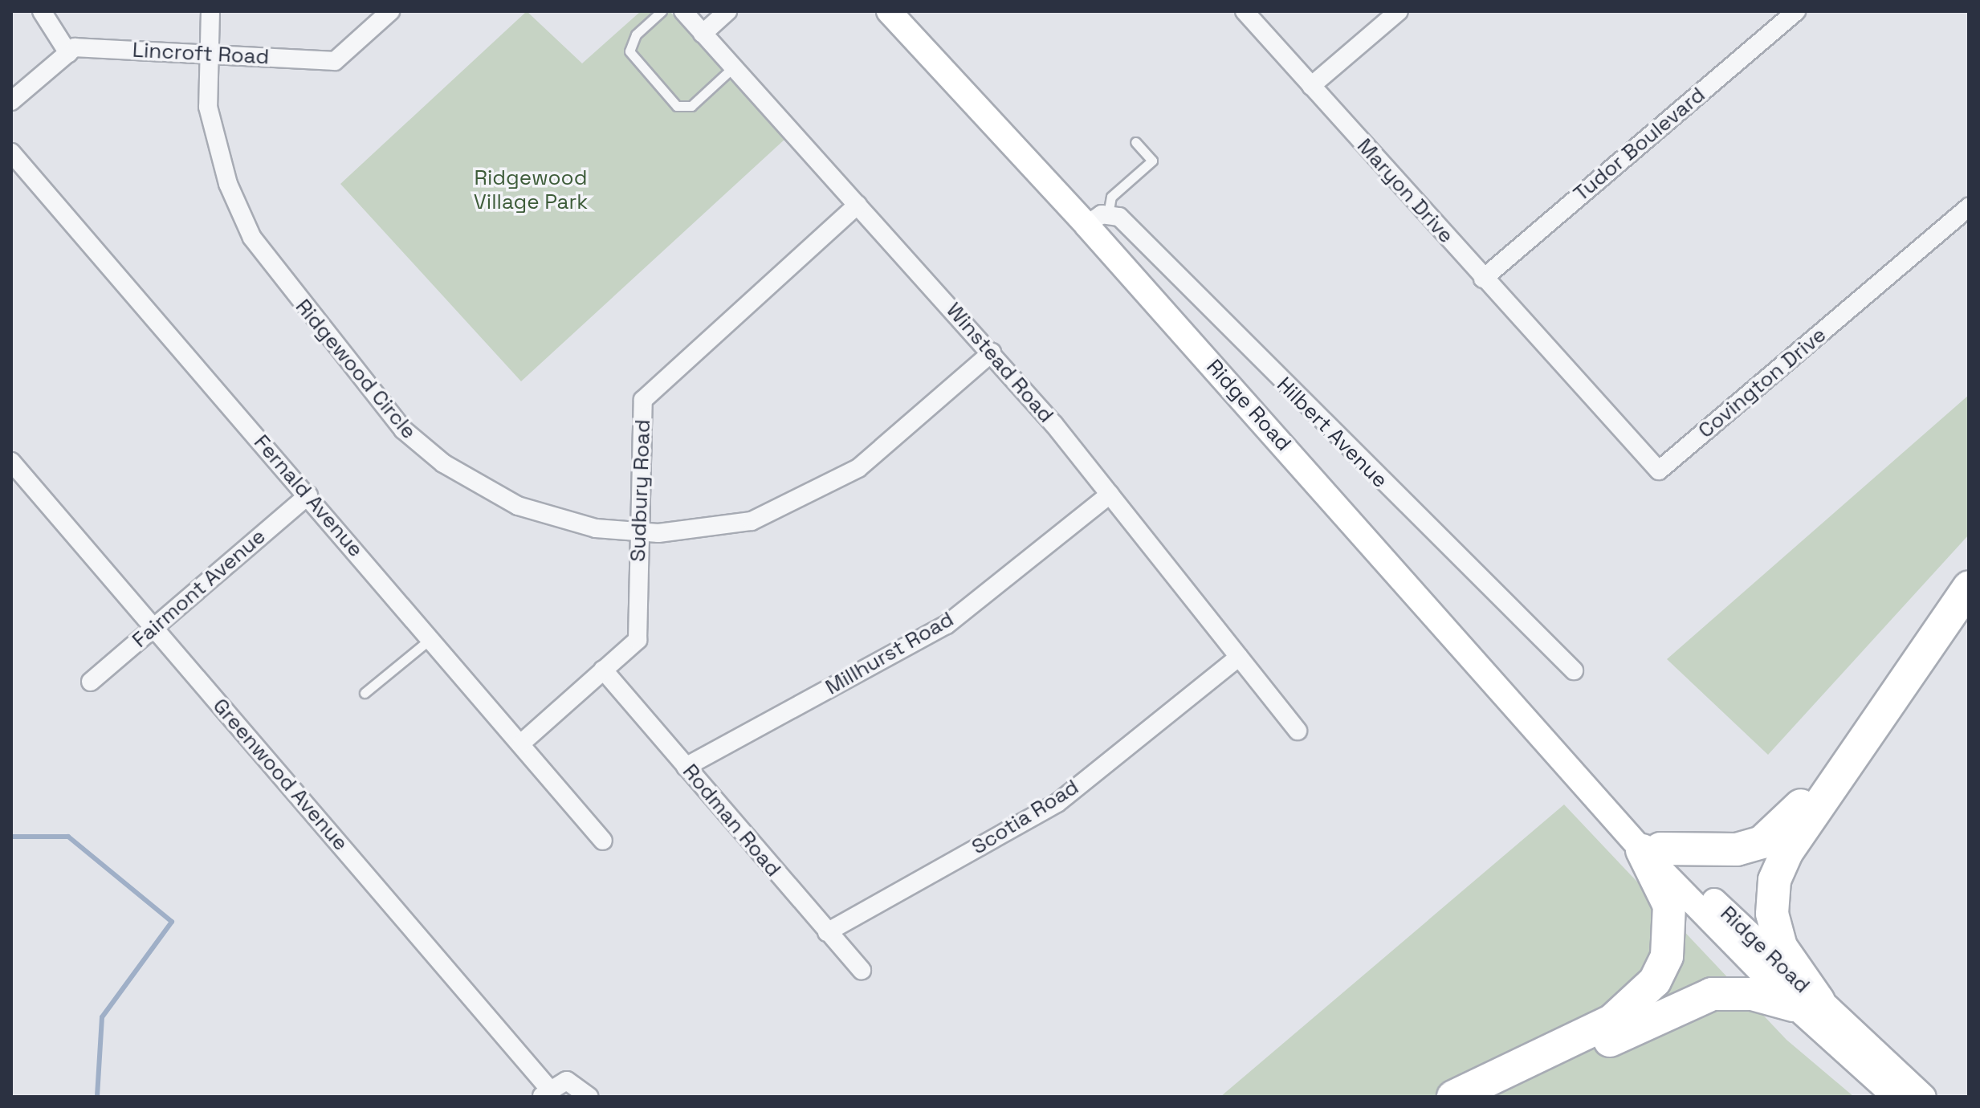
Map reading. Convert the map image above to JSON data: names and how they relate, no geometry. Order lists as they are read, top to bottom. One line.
{"streets":{"street":["Lincroft Road","Tudor Boulevard","Maryon Drive","Winstead Road","Ridgewood Circle","Covington Drive","Ridge Road","Hilbert Avenue","Sudbury Road","Fernald Avenue","Fairmont Avenue","Millhurst Road","Greenwood Avenue","Scotia Road","Rodman Road"]},"crossings":[["Lincroft Road","Ridgewood Circle"],["Tudor Boulevard","Maryon Drive"],["Maryon Drive","Covington Drive"],["Winstead Road","Ridgewood Circle"],["Winstead Road","Sudbury Road"],["Winstead Road","Millhurst Road"],["Winstead Road","Scotia Road"],["Ridgewood Circle","Sudbury Road"],["Ridge Road","Hilbert Avenue"],["Sudbury Road","Fernald Avenue"],["Sudbury Road","Rodman Road"],["Fernald Avenue","Fairmont Avenue"],["Fairmont Avenue","Greenwood Avenue"],["Millhurst Road","Rodman Road"],["Scotia Road","Rodman Road"]],"parks":["Ridgewood Village Park"]}
